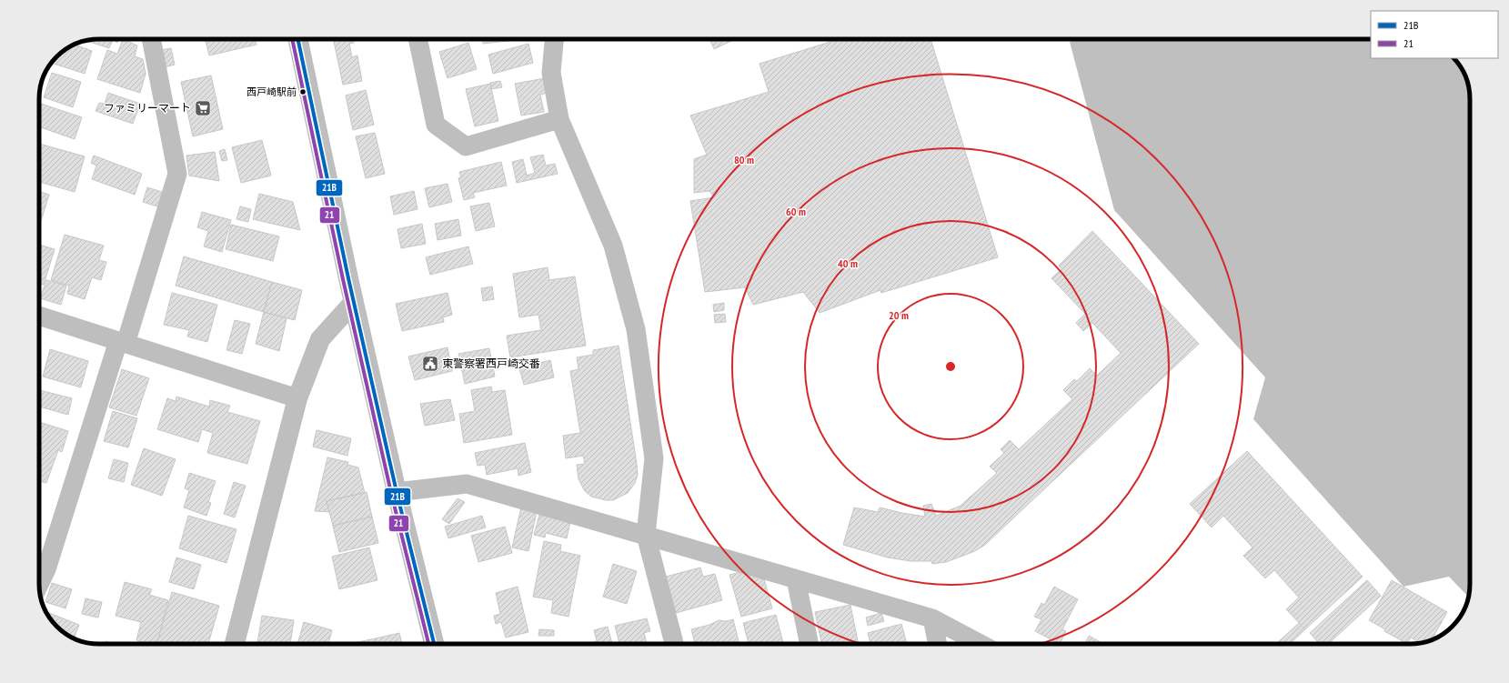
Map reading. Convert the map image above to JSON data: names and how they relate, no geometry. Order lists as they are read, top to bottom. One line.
{"places":{"other":["西戸崎駅前"],"supermarket":["ファミリーマート"],"public building":["東警察署西戸崎交番"]},"lines":["transit line 21B","transit line 21"],"legend":["21B","21"],"rings":["80 m","60 m","40 m","20 m"]}
